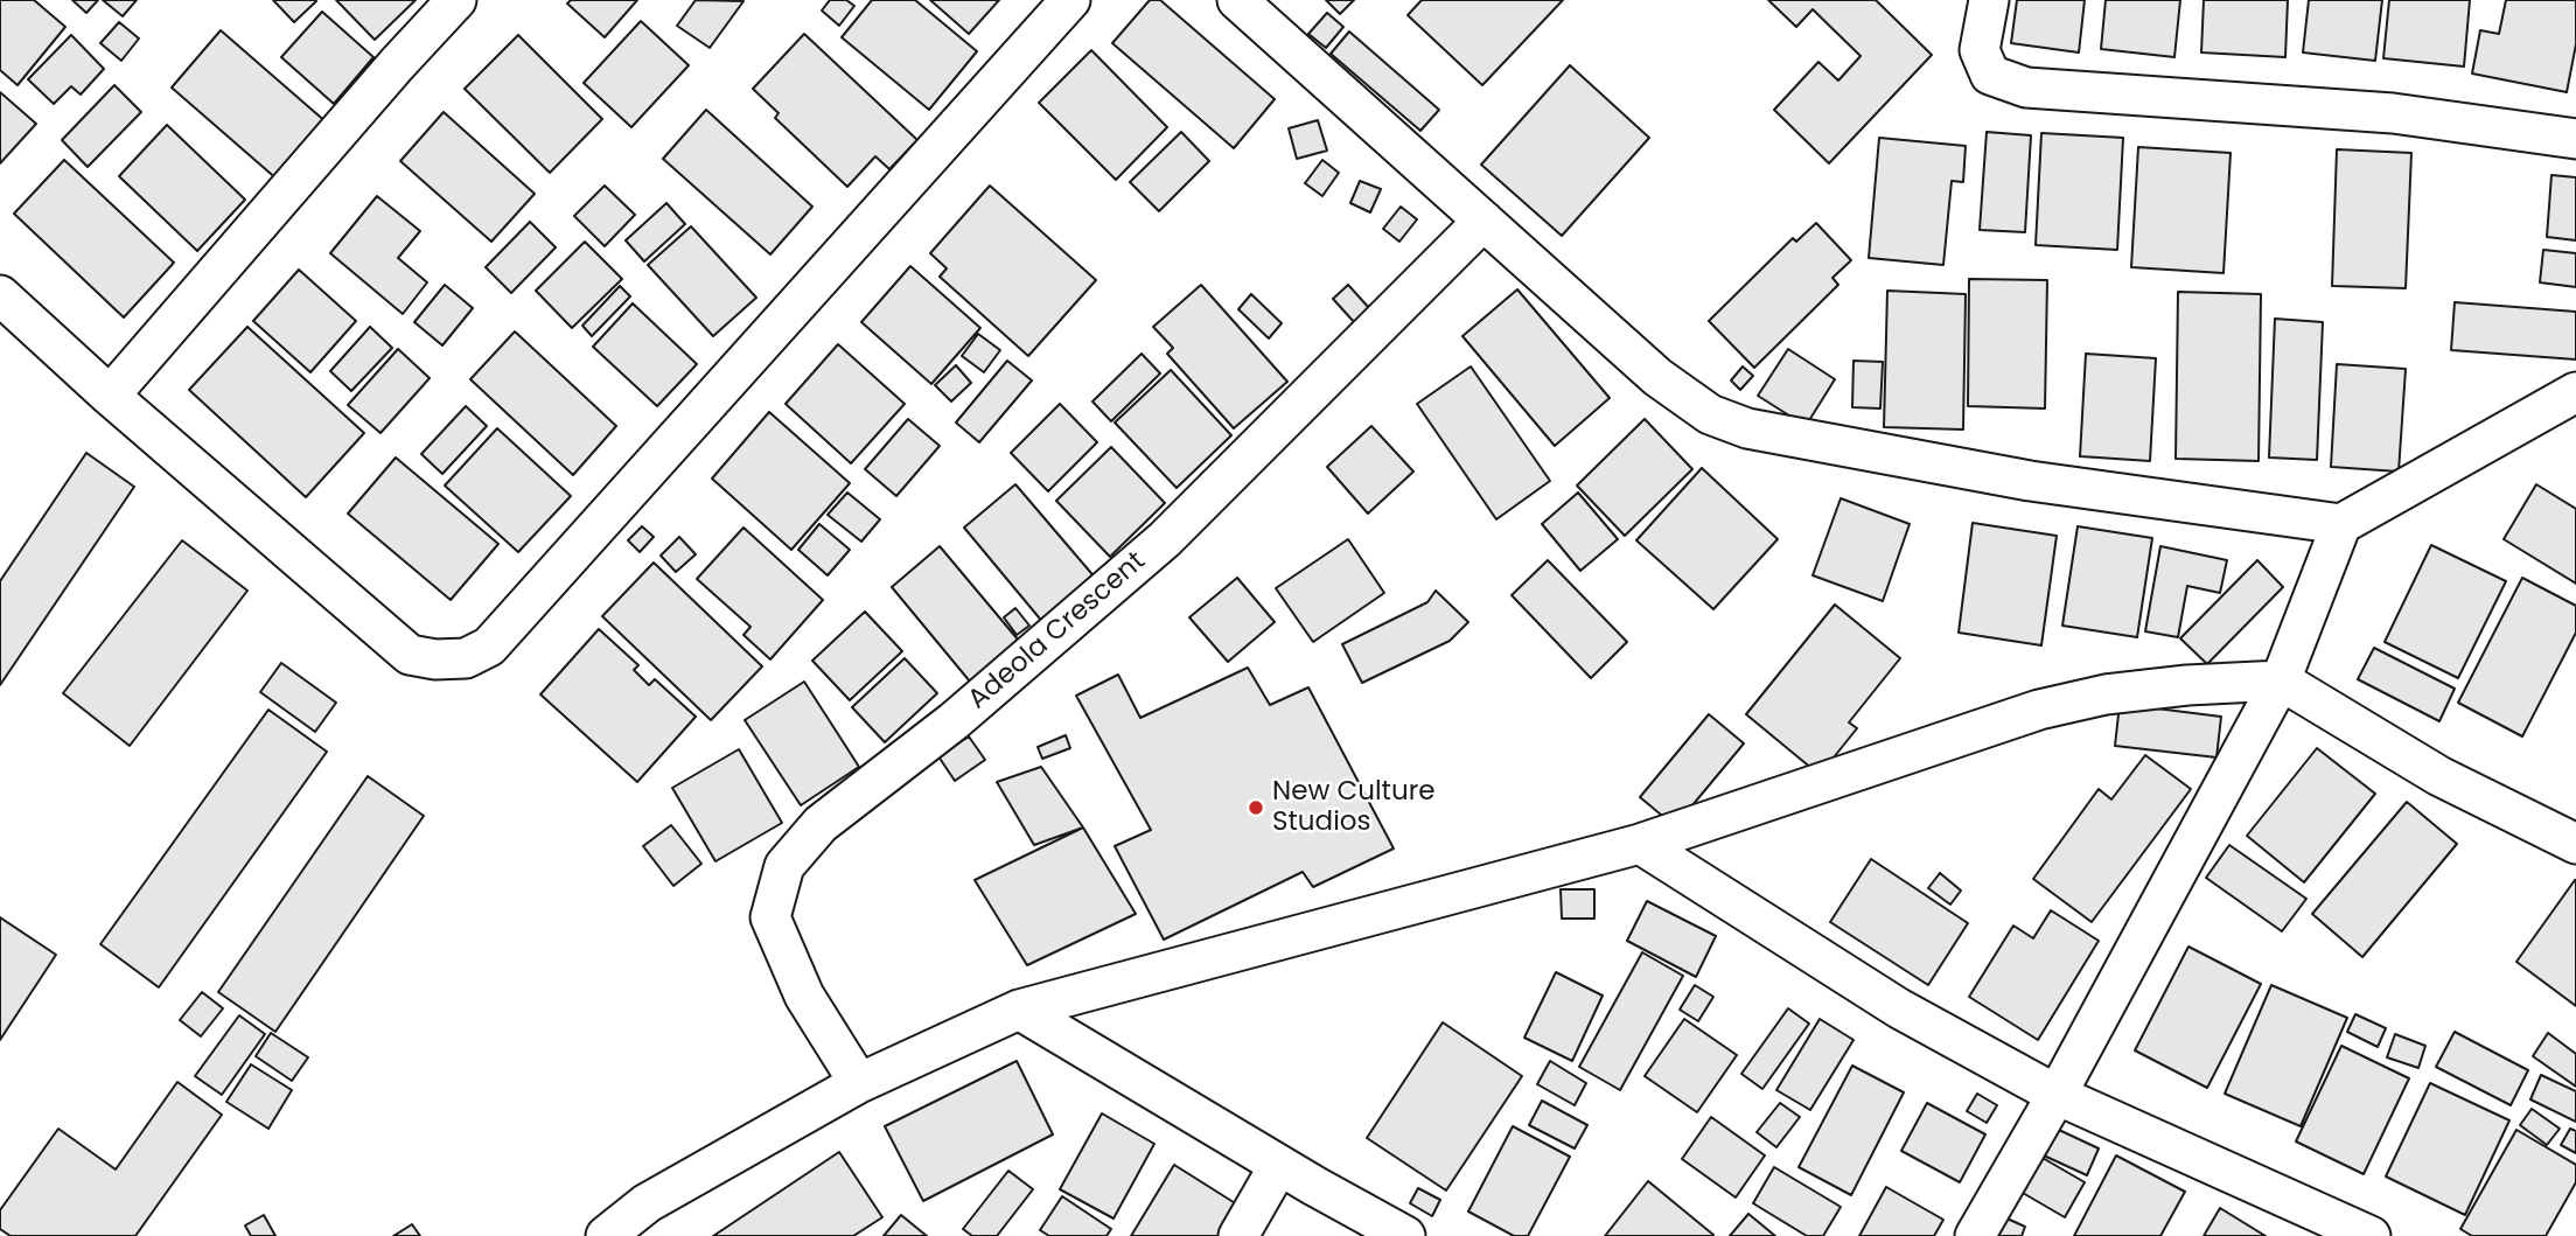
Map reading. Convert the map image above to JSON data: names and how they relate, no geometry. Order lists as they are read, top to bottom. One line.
{"streets":{"street":["Adeola Crescent"]},"places":["New Culture Studios"]}
